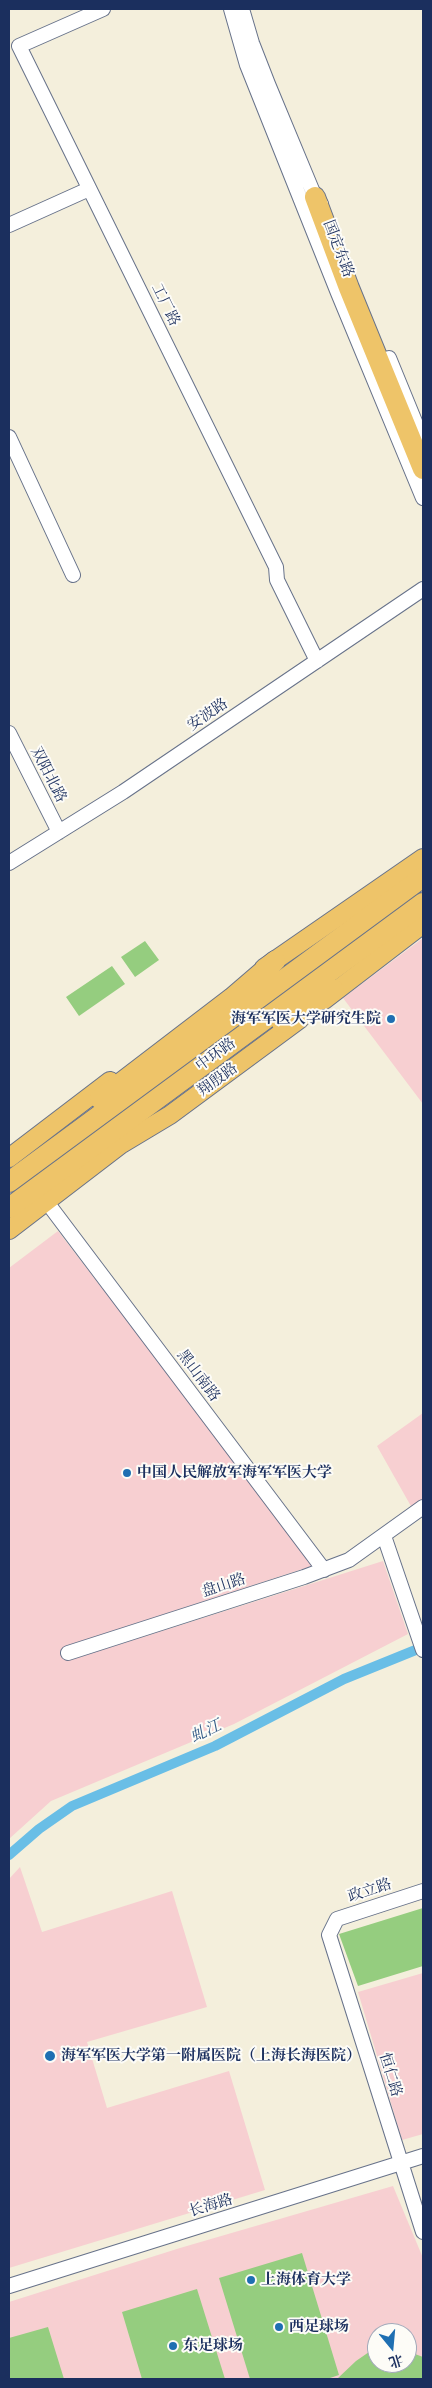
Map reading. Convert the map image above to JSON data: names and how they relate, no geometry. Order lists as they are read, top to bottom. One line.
{"streets":{"highway":["中环路"],"main road":["翔殷路"],"street":["国定东路","工厂路","安波路","双阳北路","黑山南路","盘山路","政立路","恒仁路","长海路"]},"crossings":[["工厂路","安波路"],["安波路","双阳北路"],["翔殷路","黑山南路"],["黑山南路","盘山路"],["政立路","恒仁路"],["恒仁路","长海路"]],"water":["虬江"],"places":["海军军医大学研究生院","中国人民解放军海军军医大学","海军军医大学第一附属医院（上海长海医院）","上海体育大学","西足球场","东足球场"],"north":"bottom"}
